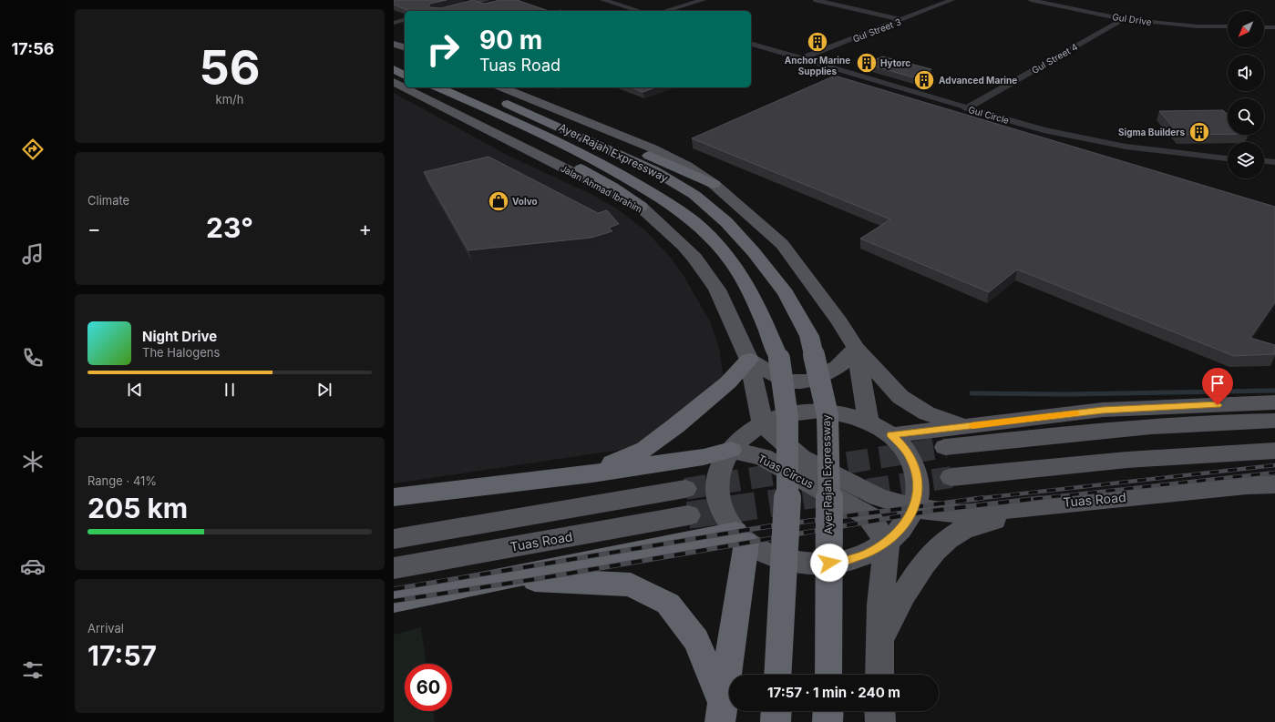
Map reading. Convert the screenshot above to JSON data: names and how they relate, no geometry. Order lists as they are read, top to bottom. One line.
{"streets":{"highway":["Ayer Rajah Expressway"],"main road":["Jalan Ahmad Ibrahim","Tuas Circus","Tuas Road"],"street":["Gul Drive","Gul Street 3","Gul Street 4","Gul Circle"]},"crossings":[["Gul Drive","Gul Street 4"],["Gul Street 3","Gul Circle"],["Gul Street 4","Gul Circle"],["Jalan Ahmad Ibrahim","Tuas Circus"],["Tuas Circus","Tuas Road"]],"places":{"building":["Anchor Marine Supplies","Hytorc","Advanced Marine","Sigma Builders"],"shop":["Volvo"]},"north":"bottom left","page":{"tabs":"17:56","tile":[["56","km/h"],"Climate",["Range · 41%","205 km"],["Arrival","17:57"]],"turn":["90 m","Tuas Road"],"heat":["−","23°","+"],"song":["Night Drive","The Halogens"],"limit":"60","trip":"17:57 · 1 min · 240 m"}}
